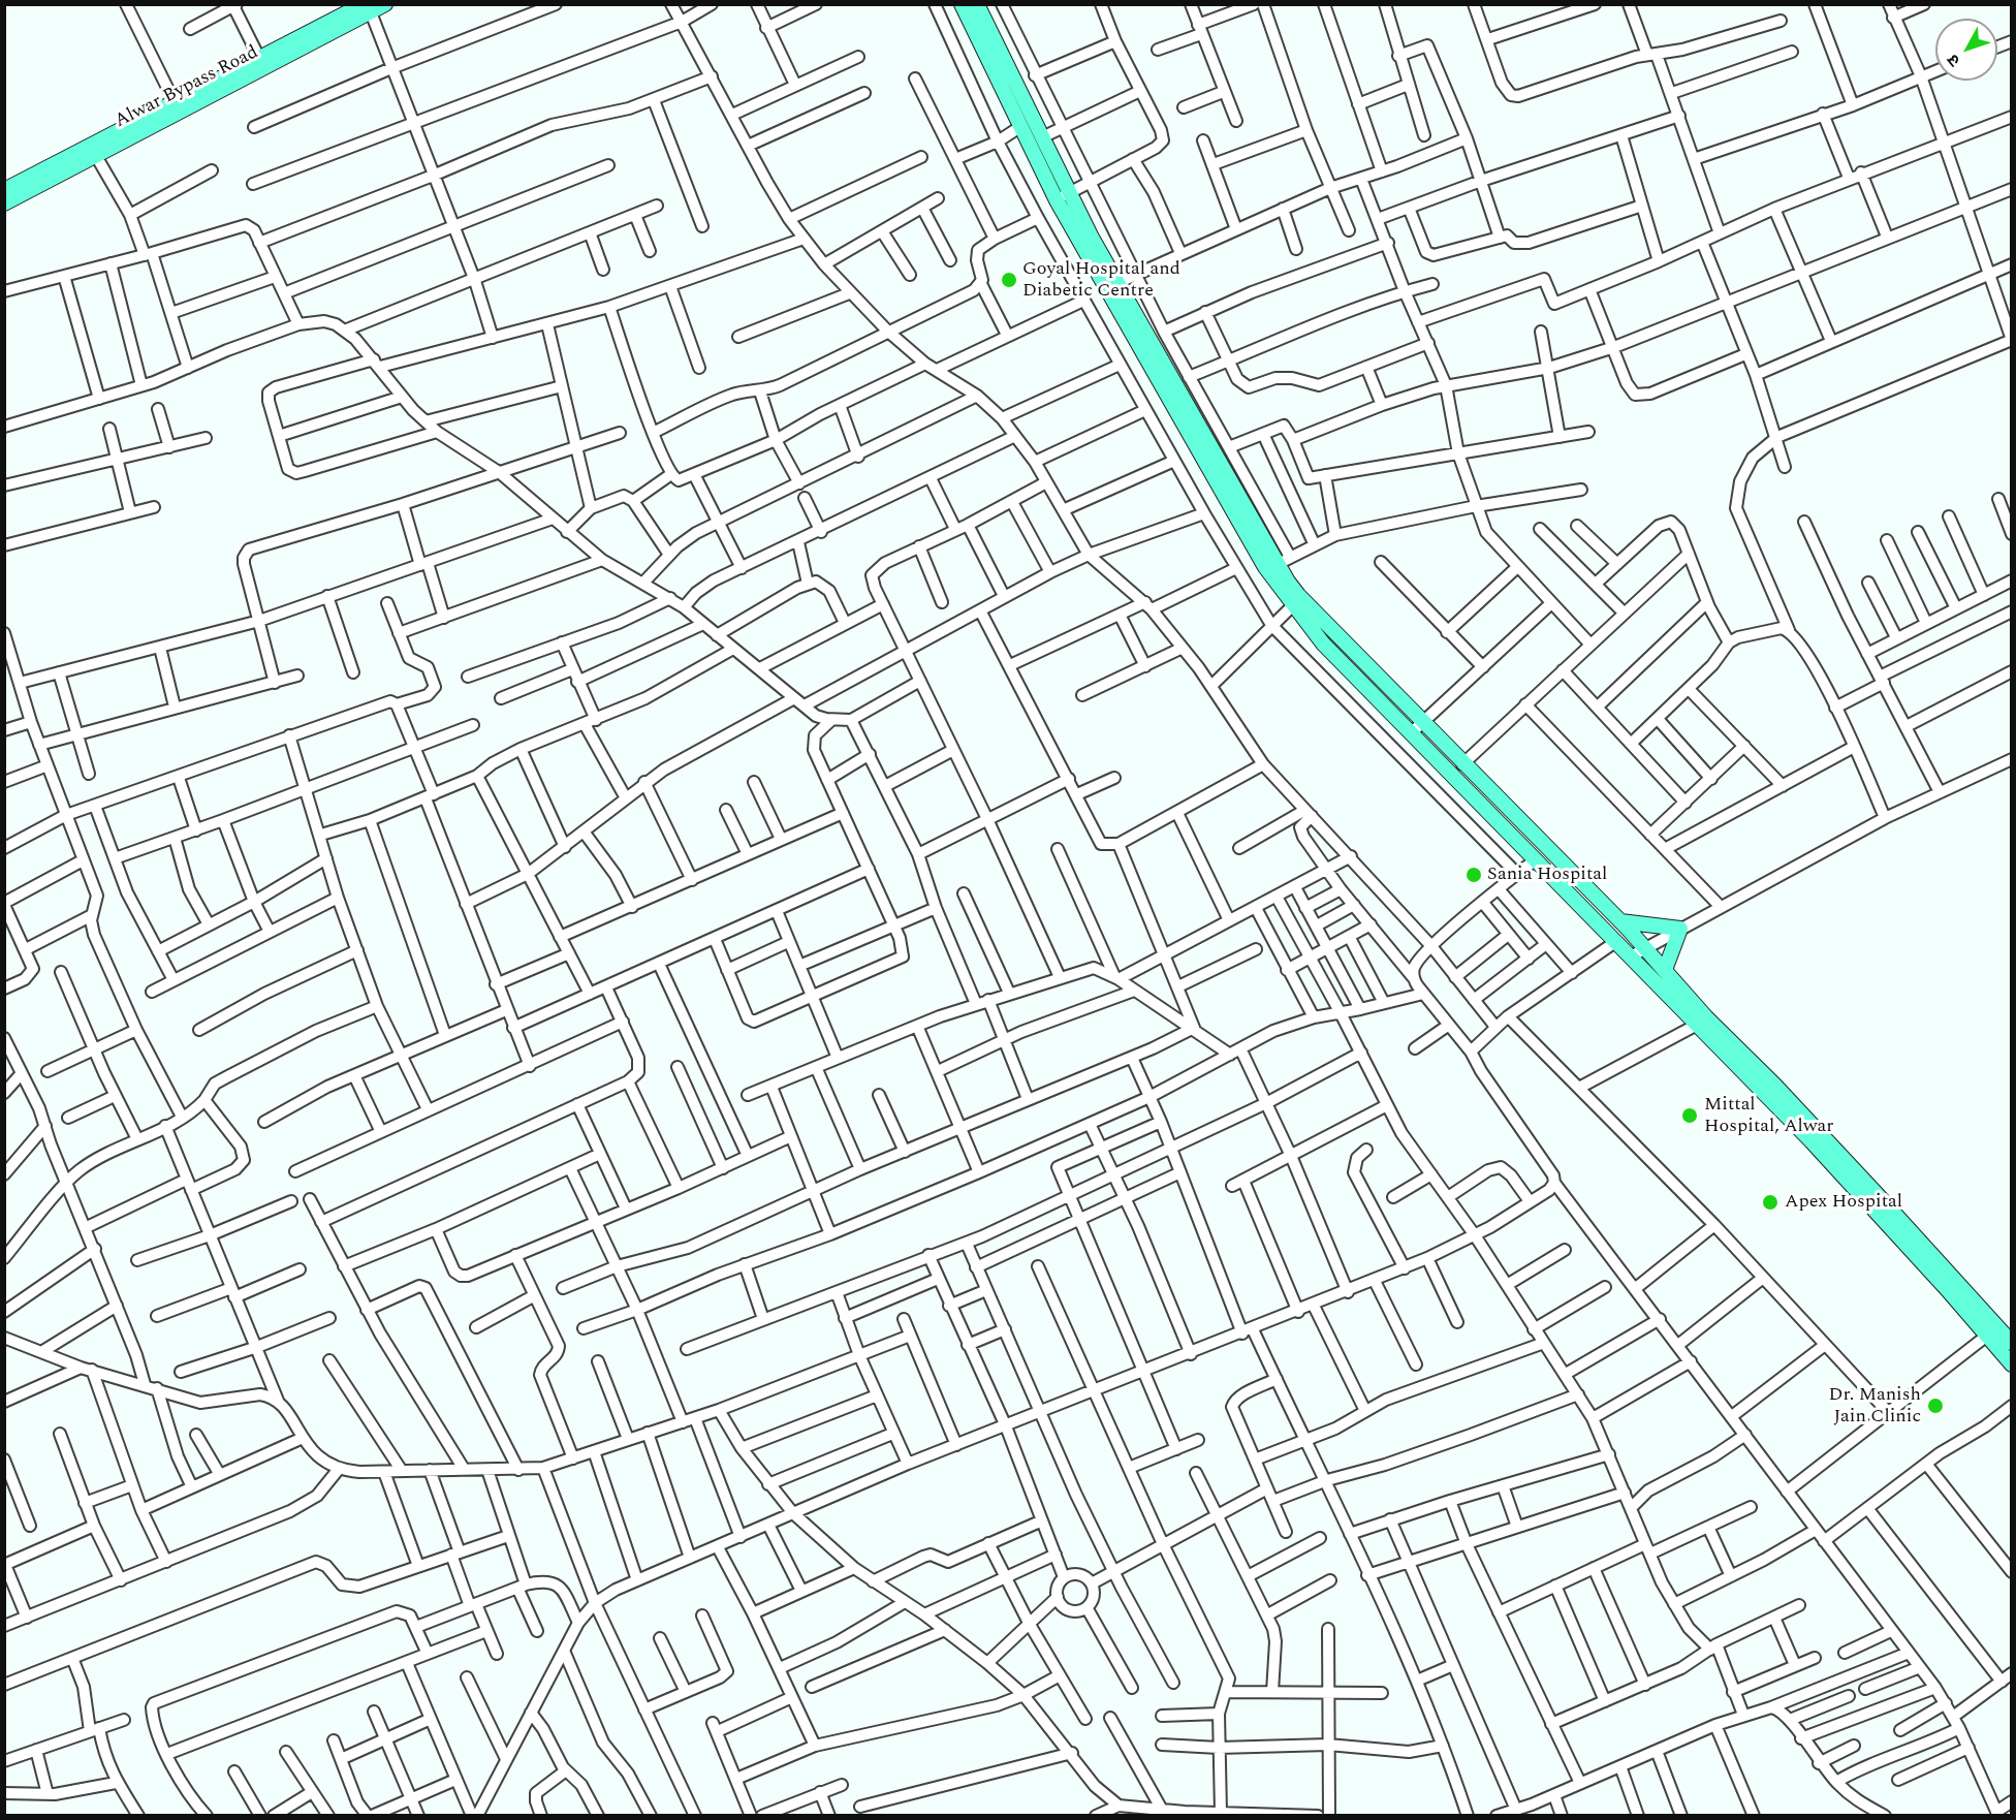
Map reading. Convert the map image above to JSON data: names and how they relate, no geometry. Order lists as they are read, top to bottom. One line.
{"streets":{"main road":["Alwar Bypass Road"]},"places":["Goyal Hospital and Diabetic Centre","Sania Hospital","Mittal Hospital, Alwar","Apex Hospital","Dr. Manish Jain Clinic"],"north":"bottom left"}
